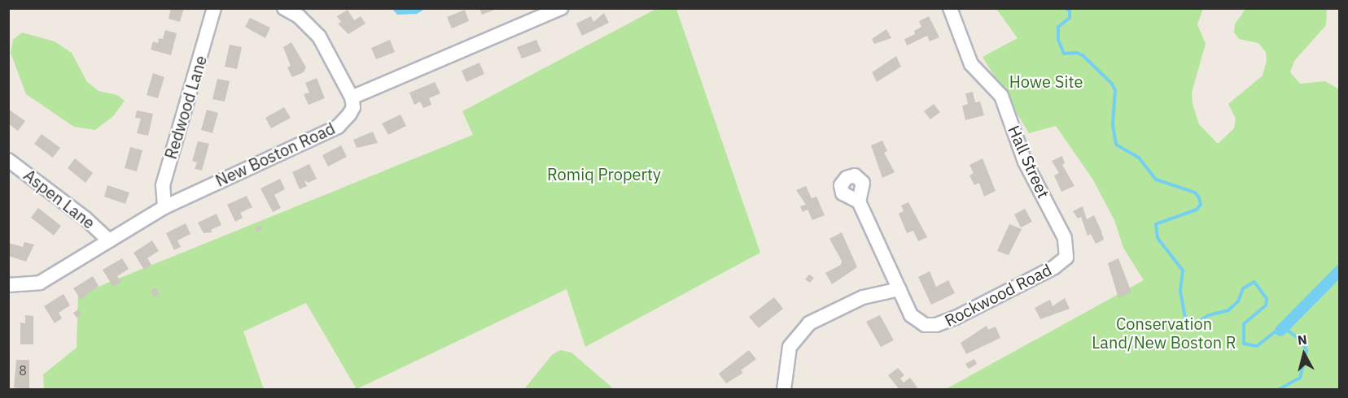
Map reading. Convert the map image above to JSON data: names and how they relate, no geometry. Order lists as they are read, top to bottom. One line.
{"streets":{"street":["Redwood Lane","New Boston Road","Hall Street","Aspen Lane","Rockwood Road"]},"crossings":[["Redwood Lane","New Boston Road"],["New Boston Road","Aspen Lane"],["Hall Street","Rockwood Road"]],"parks":["Howe Site","Romiq Property","Conservation Land/New Boston R"],"house_numbers":["8"],"north":"top"}
